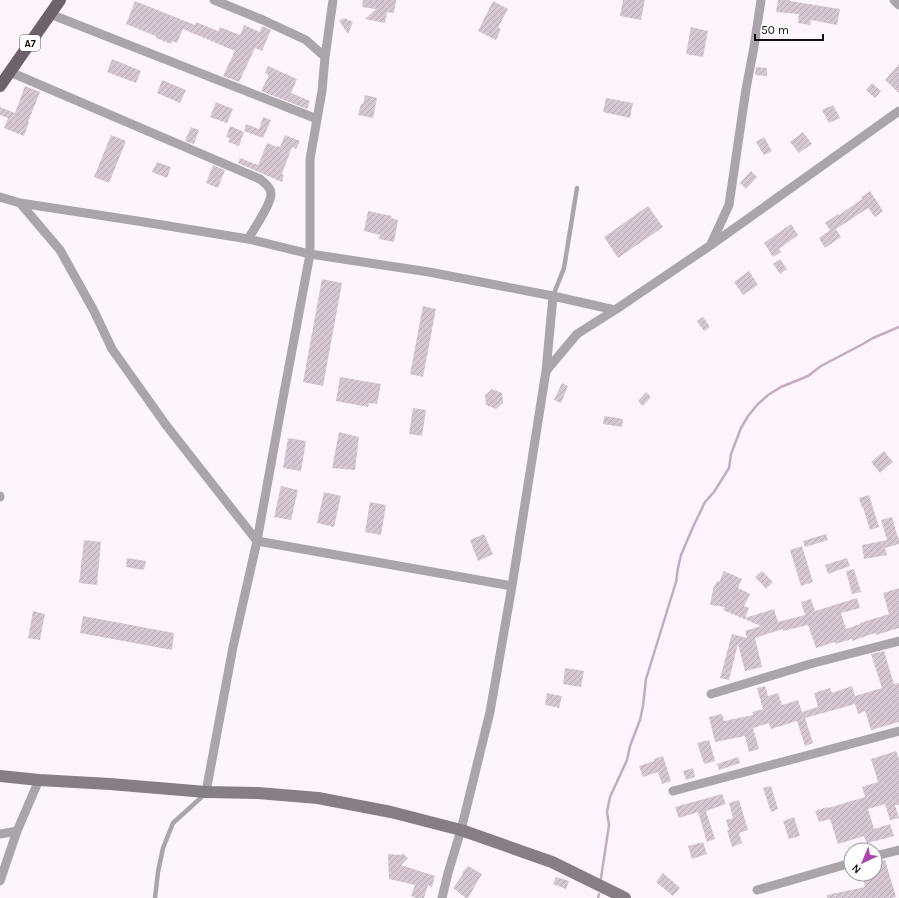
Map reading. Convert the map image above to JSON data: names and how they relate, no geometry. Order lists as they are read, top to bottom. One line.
{"streets":{"main road":["A7"]},"scale_bar":"50 m","north":"bottom left"}
